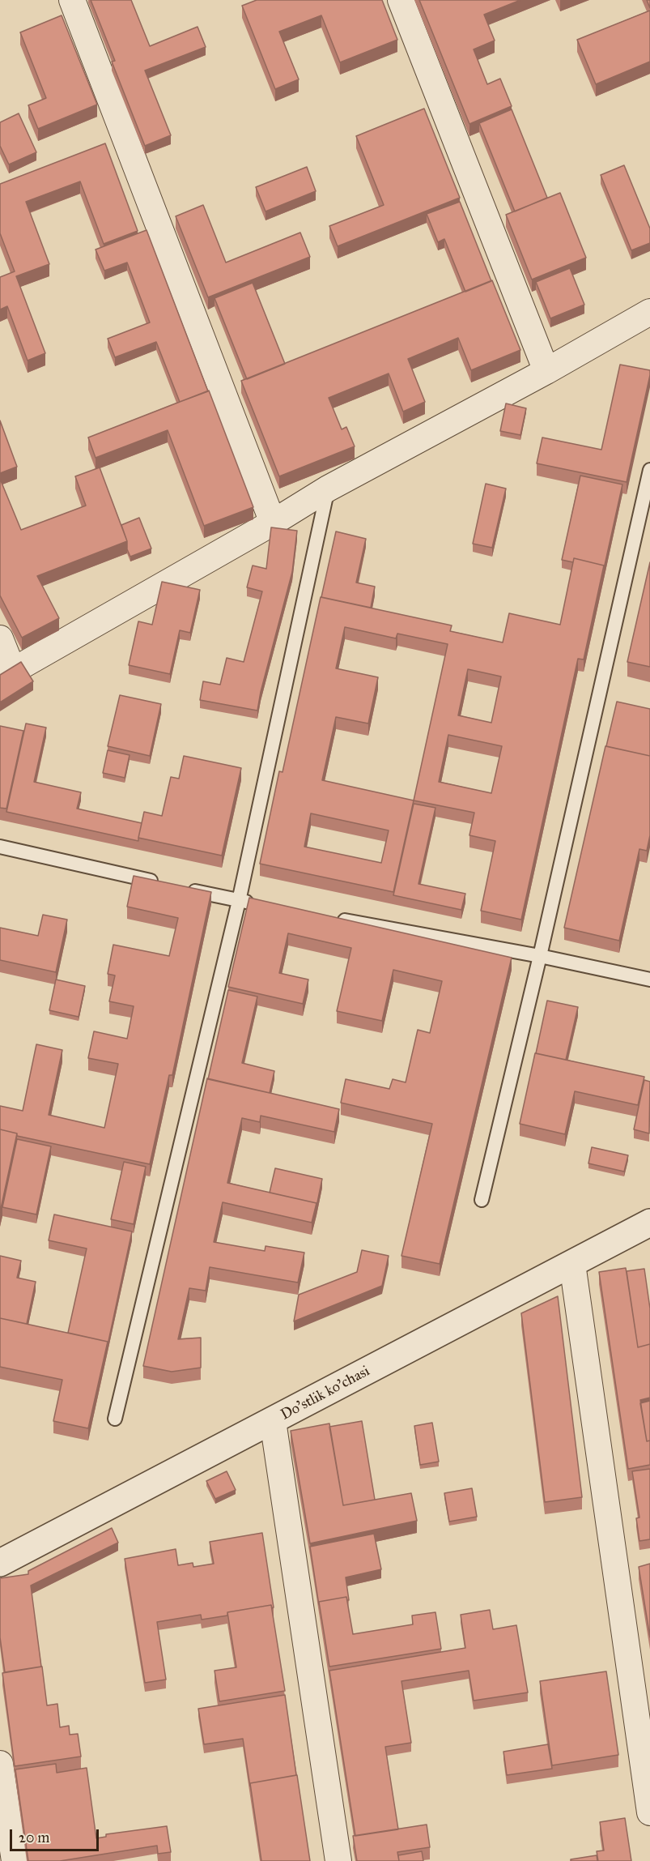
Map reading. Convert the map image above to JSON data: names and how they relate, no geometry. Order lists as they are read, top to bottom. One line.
{"streets":{"street":["Do'stlik ko'chasi"]},"scale_bar":"20 m"}
